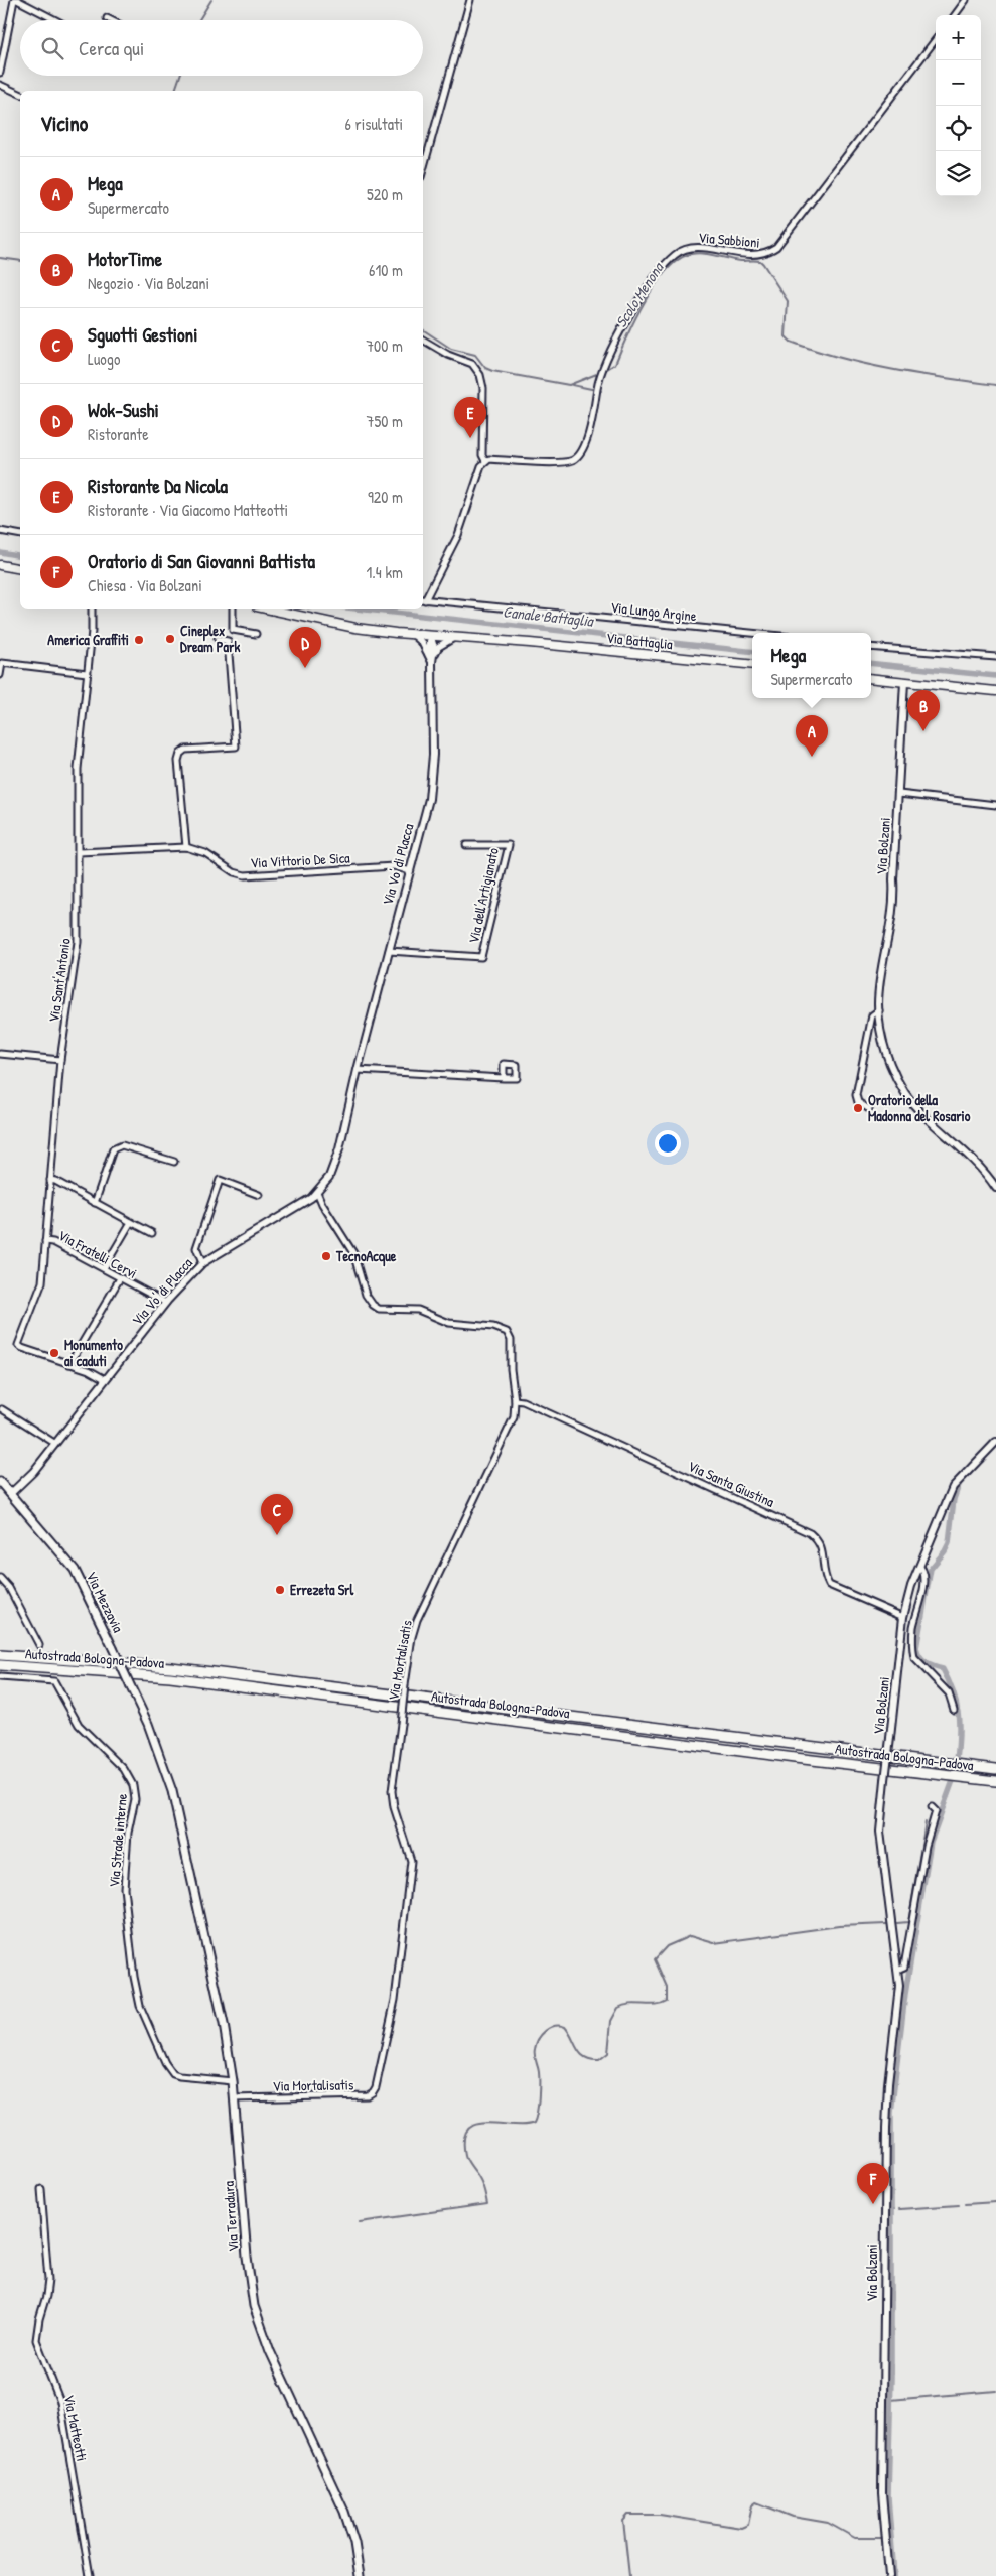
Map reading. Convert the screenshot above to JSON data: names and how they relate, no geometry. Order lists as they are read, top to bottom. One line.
{"streets":{"highway":["Autostrada Bologna-Padova"],"main road":["Via Battaglia","Via Mezzavia","Via Terradura"],"street":["Via Sabbioni","Via Lungo Argine","Via Bolzani","Via Vittorio De Sica","Via Vo' di Placca","Via dell'Artigianato","Via Sant'Antonio","Via Fratelli Cervi","Via Santa Giustina","Via Mortalisatis","Via Strade interne","Via Matteotti"]},"crossings":[["Via Battaglia","Via Vo' di Placca"],["Via Bolzani","Via Santa Giustina"],["Via Vittorio De Sica","Via Vo' di Placca"],["Via Vittorio De Sica","Via Sant'Antonio"],["Via Vo' di Placca","Via dell'Artigianato"],["Via Vo' di Placca","Via Fratelli Cervi"],["Via Vo' di Placca","Via Mezzavia"],["Via Vo' di Placca","Via Mortalisatis"],["Via Sant'Antonio","Via Fratelli Cervi"],["Via Santa Giustina","Via Mortalisatis"],["Via Mezzavia","Via Terradura"],["Via Mortalisatis","Via Terradura"],["Via Strade interne","Via Terradura"]],"water":["Scolo Menona","Canale Battaglia"],"places":["Cineplex Dream Park","America Graffiti","Oratorio della Madonna del Rosario","TecnoAcque","Monumento ai caduti","Errezeta Srl"],"page":{"map_buttons":["+","−"],"search":"Cerca qui","heading":["Vicino","6 risultati"],"list":[{"mark":"A","name":"Mega","note":"Supermercato","value":"520 m"},{"mark":"B","name":"MotorTime","note":"Negozio · Via Bolzani","value":"610 m"},{"mark":"C","name":"Sguotti Gestioni","note":"Luogo","value":"700 m"},{"mark":"D","name":"Wok-Sushi","note":"Ristorante","value":"750 m"},{"mark":"E","name":"Ristorante Da Nicola","note":"Ristorante · Via Giacomo Matteotti","value":"920 m"},{"mark":"F","name":"Oratorio di San Giovanni Battista","note":"Chiesa · Via Bolzani","value":"1.4 km"}],"pins":["E","D","B","A","C","F"],"popup":["Mega","Supermercato"]}}
